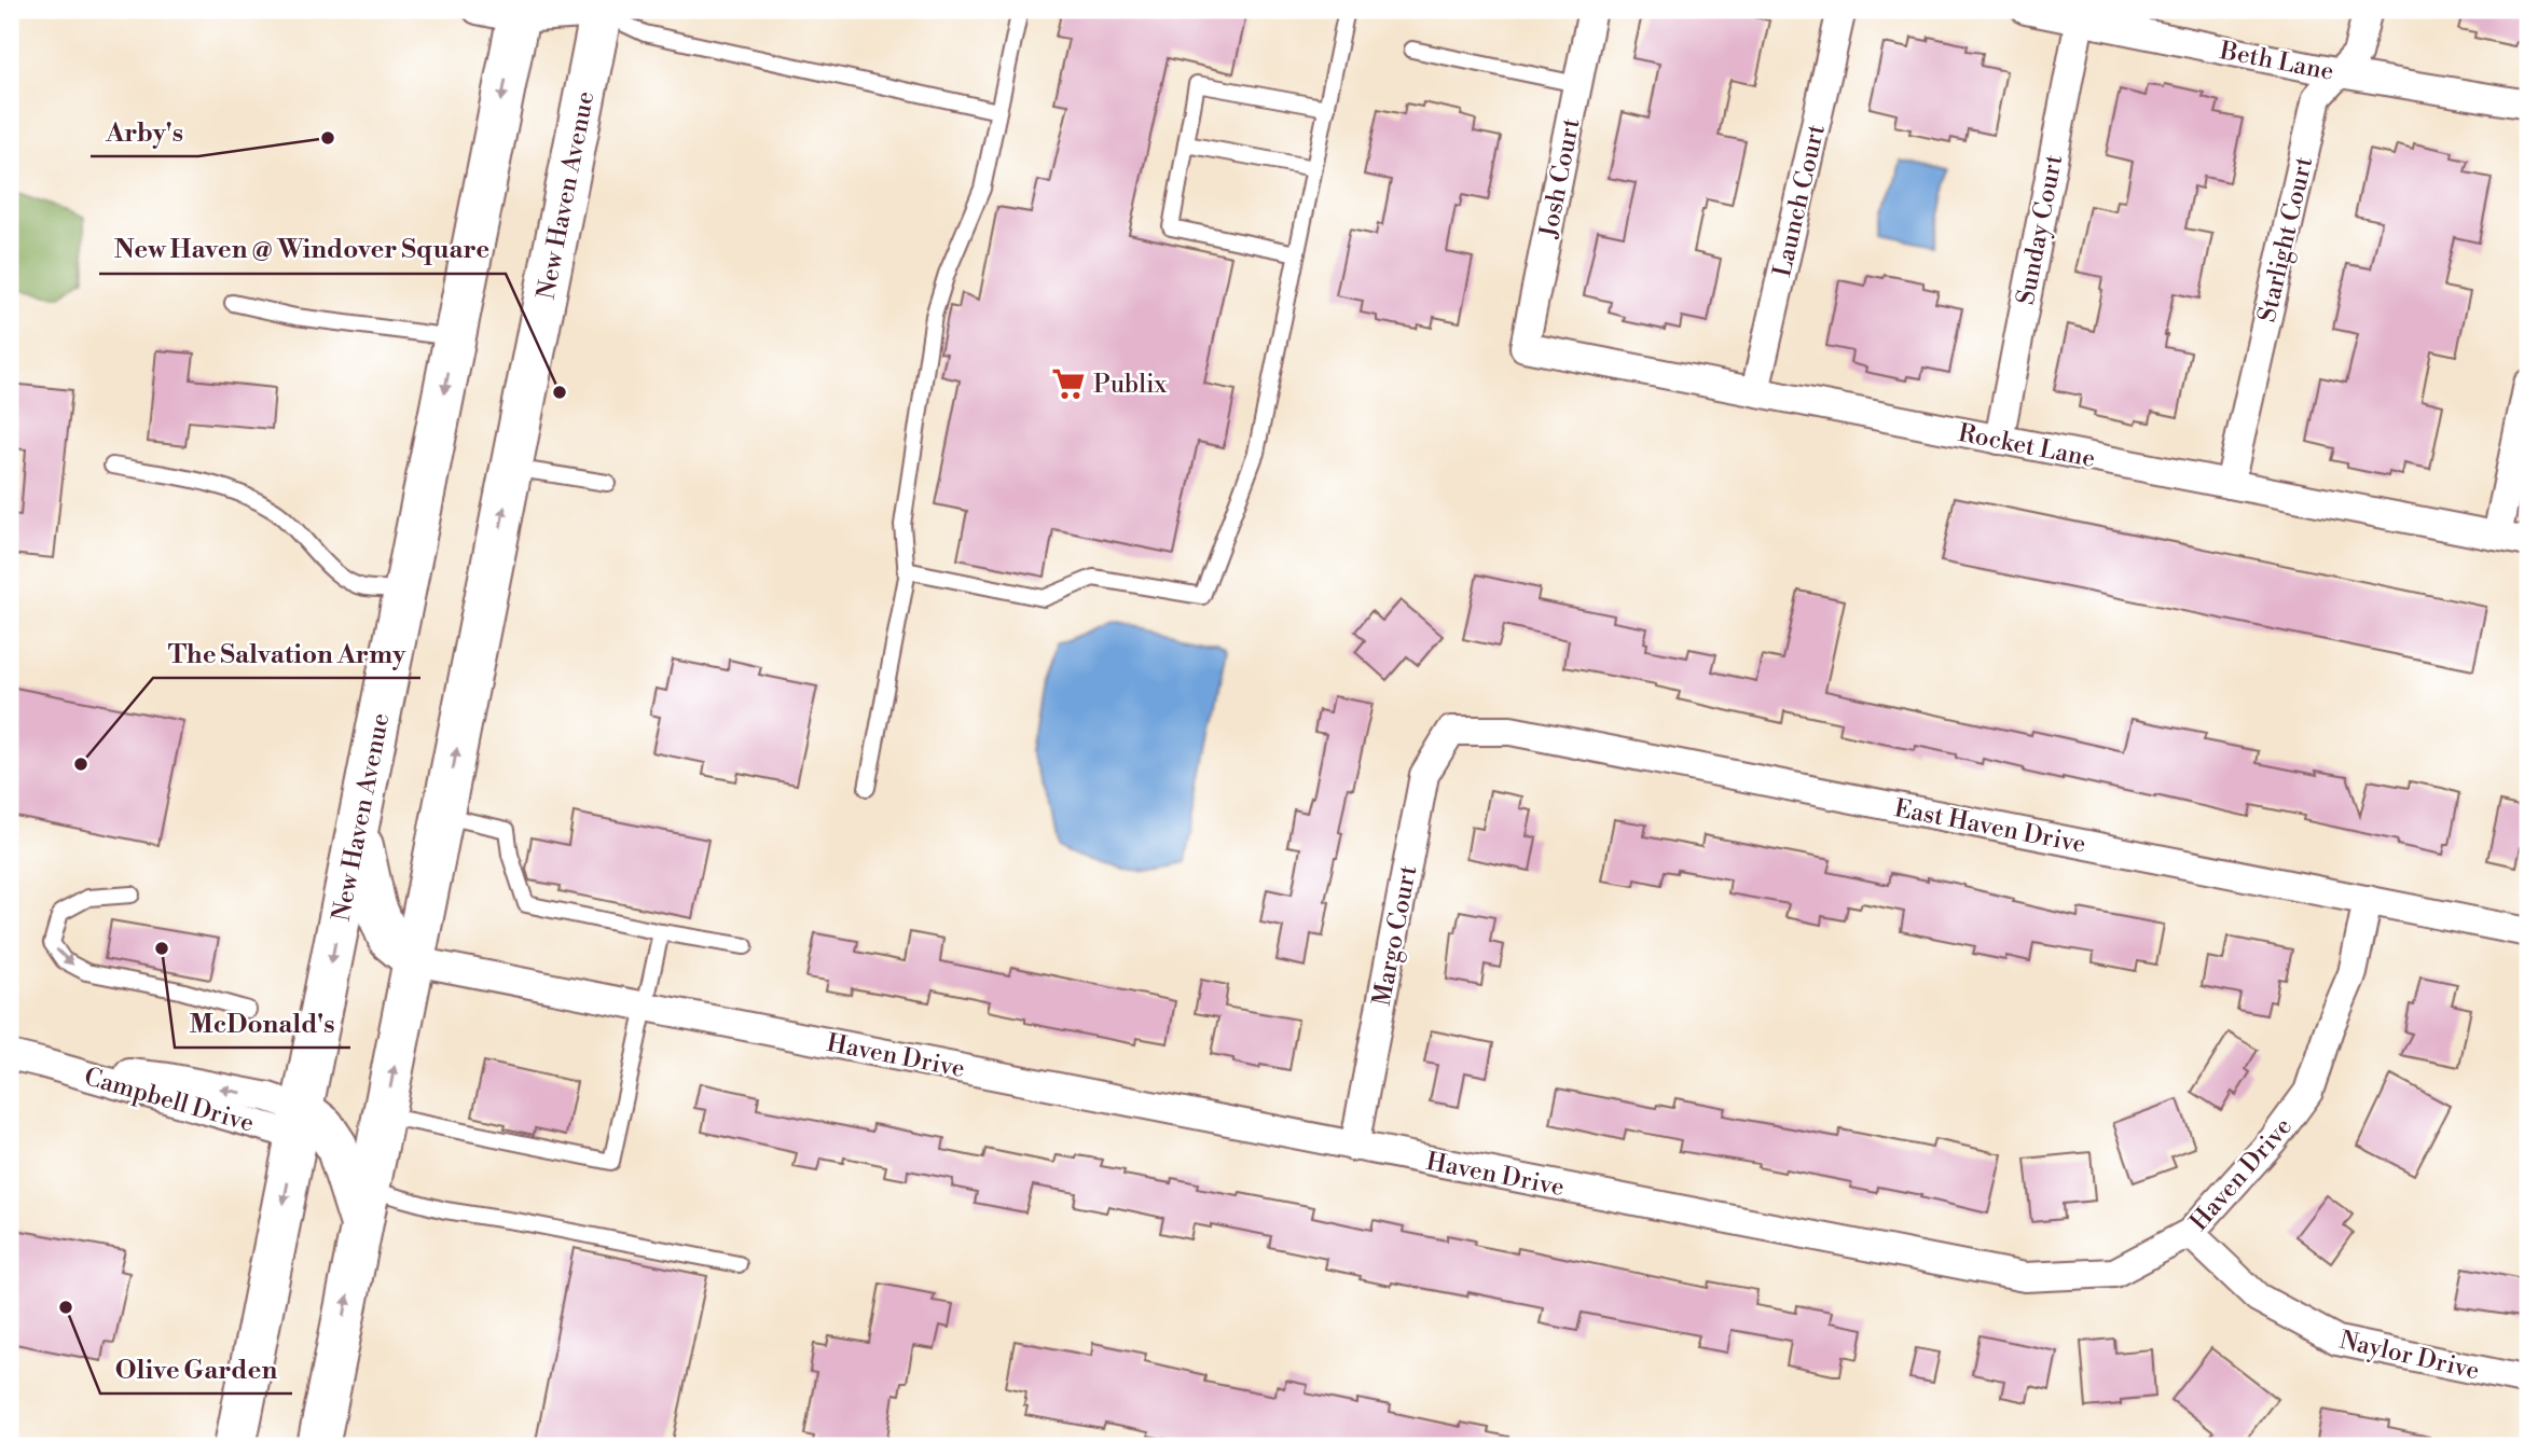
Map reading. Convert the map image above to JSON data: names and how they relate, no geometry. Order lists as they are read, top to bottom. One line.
{"streets":{"main road":["New Haven Avenue"],"street":["Beth Lane","Josh Court","Launch Court","Sunday Court","Starlight Court","Rocket Lane","East Haven Drive","Margo Court","Haven Drive","Campbell Drive","Naylor Drive"]},"crossings":[["Beth Lane","Sunday Court"],["Beth Lane","Starlight Court"],["Josh Court","Rocket Lane"],["New Haven Avenue","Haven Drive"],["New Haven Avenue","Campbell Drive"],["Launch Court","Rocket Lane"],["Sunday Court","Rocket Lane"],["Starlight Court","Rocket Lane"],["East Haven Drive","Margo Court"],["East Haven Drive","Haven Drive"],["Margo Court","Haven Drive"],["Haven Drive","Naylor Drive"]],"places":{"other":["Arby's","New Haven @ Windover Square","The Salvation Army","McDonald's","Olive Garden"],"supermarket":["Publix"]}}
